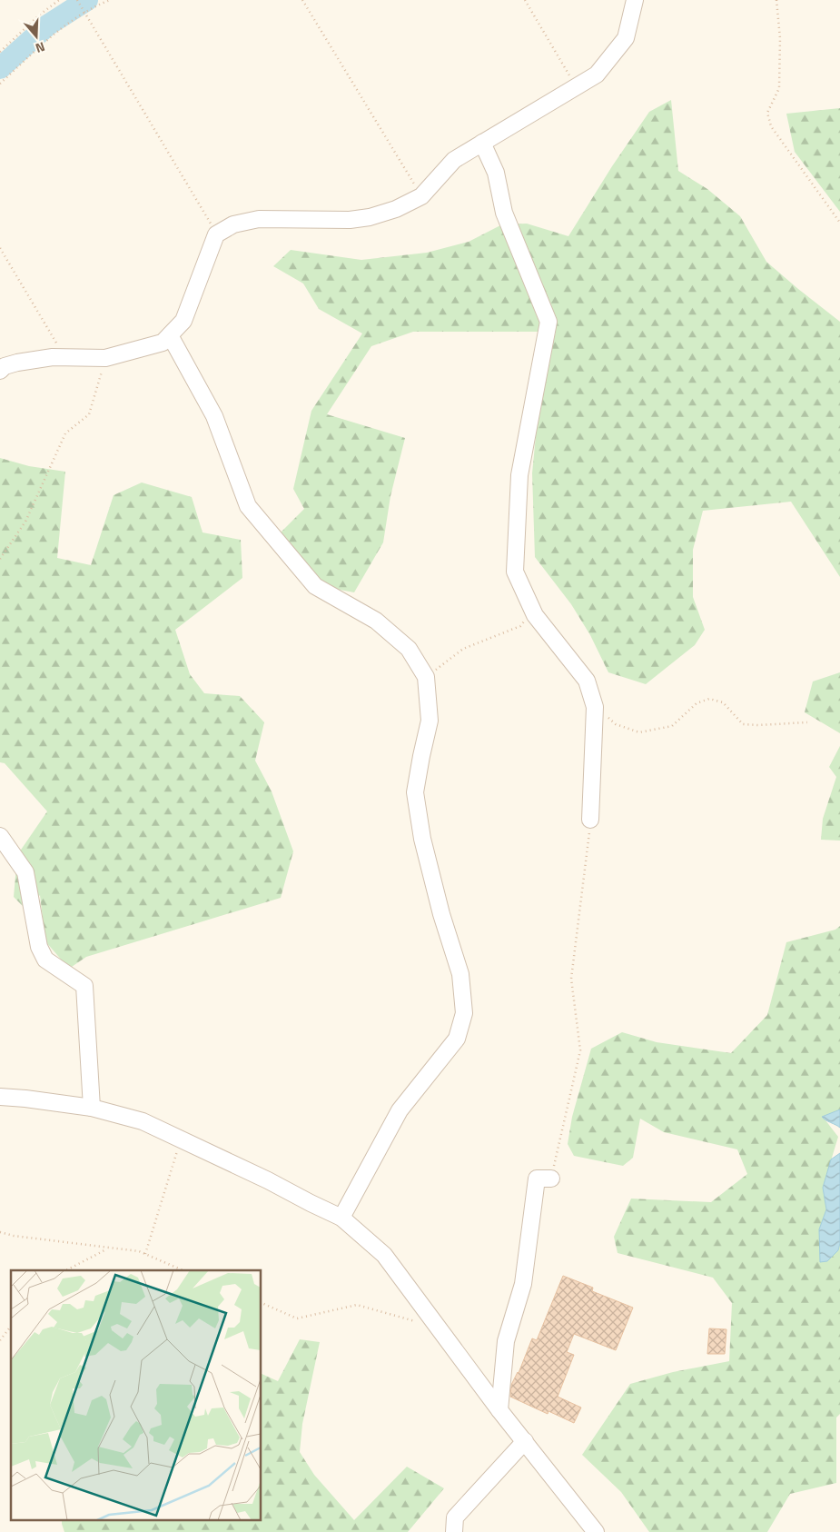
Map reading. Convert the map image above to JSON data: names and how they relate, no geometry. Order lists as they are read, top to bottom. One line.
{"north":"bottom"}
